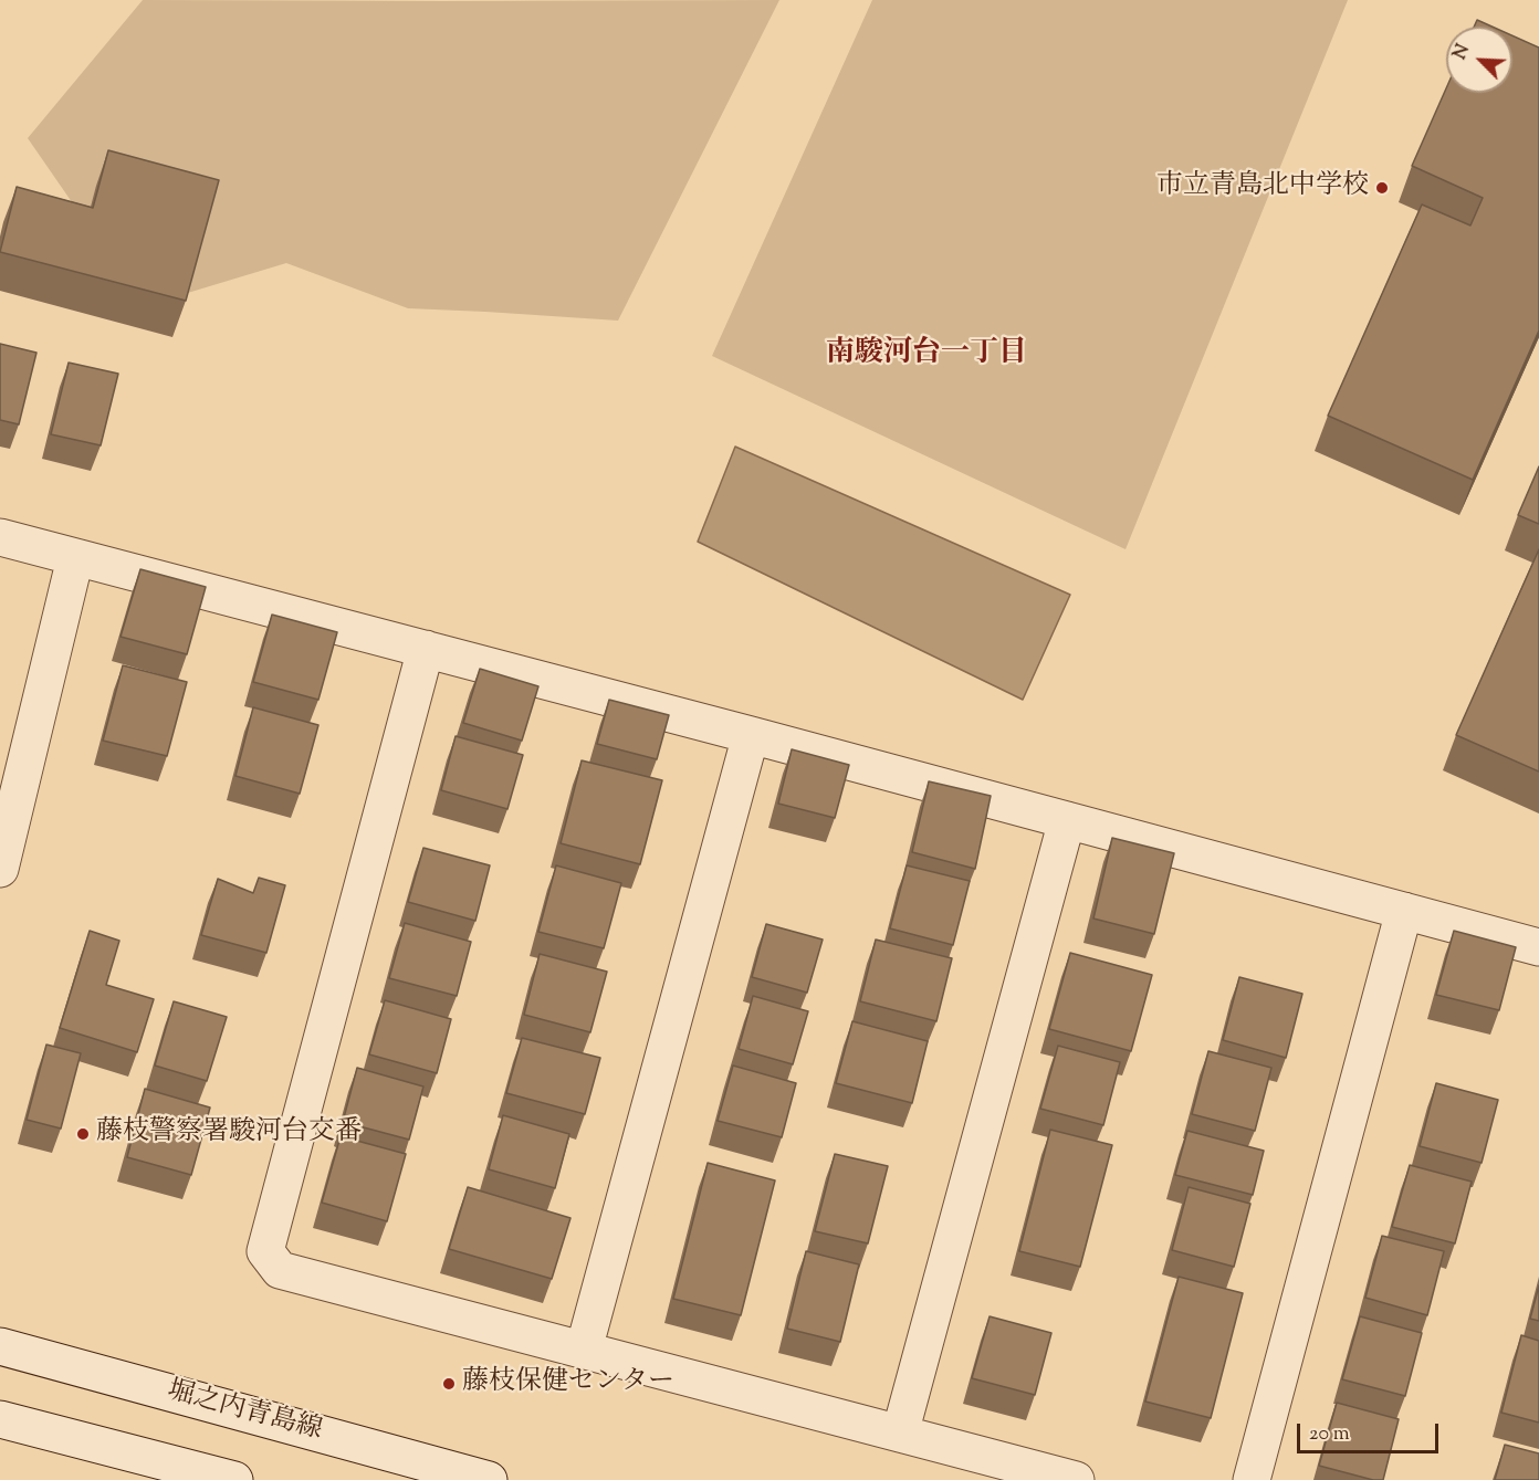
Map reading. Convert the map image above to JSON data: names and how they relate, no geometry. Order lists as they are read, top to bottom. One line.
{"streets":{"street":["堀之内青島線"]},"districts":["南駿河台一丁目"],"places":["市立青島北中学校","藤枝警察署駿河台交番","藤枝保健センター"],"scale_bar":"20 m","north":"top left"}
